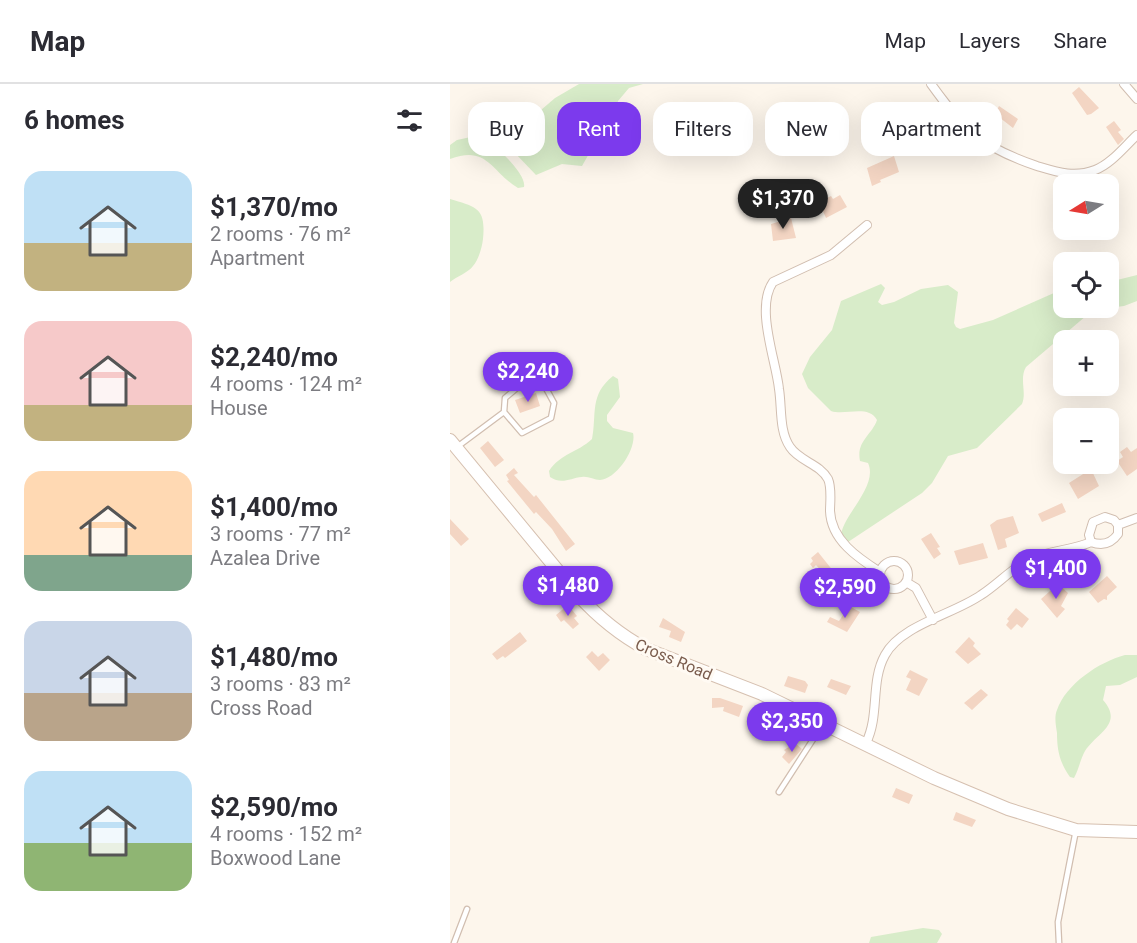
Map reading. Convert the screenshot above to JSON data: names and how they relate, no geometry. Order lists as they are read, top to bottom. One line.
{"streets":{"street":["Cross Road"]},"north":"left","page":{"header":"Map","nav":["Map","Layers","Share"],"heading":"6 homes","chip":["Buy","Rent","Filters","New","Apartment"],"list":[{"name":"$1,370/mo","note":"2 rooms · 76 m² · Apartment"},{"name":"$2,240/mo","note":"4 rooms · 124 m² · House"},{"name":"$1,400/mo","note":"3 rooms · 77 m² · Azalea Drive"},{"name":"$1,480/mo","note":"3 rooms · 83 m² · Cross Road"},{"name":"$2,590/mo","note":"4 rooms · 152 m² · Boxwood Lane"}],"map_buttons":["+","−"],"price":["$1,370","$2,240","$1,400","$1,480","$2,590","$2,350"]}}
